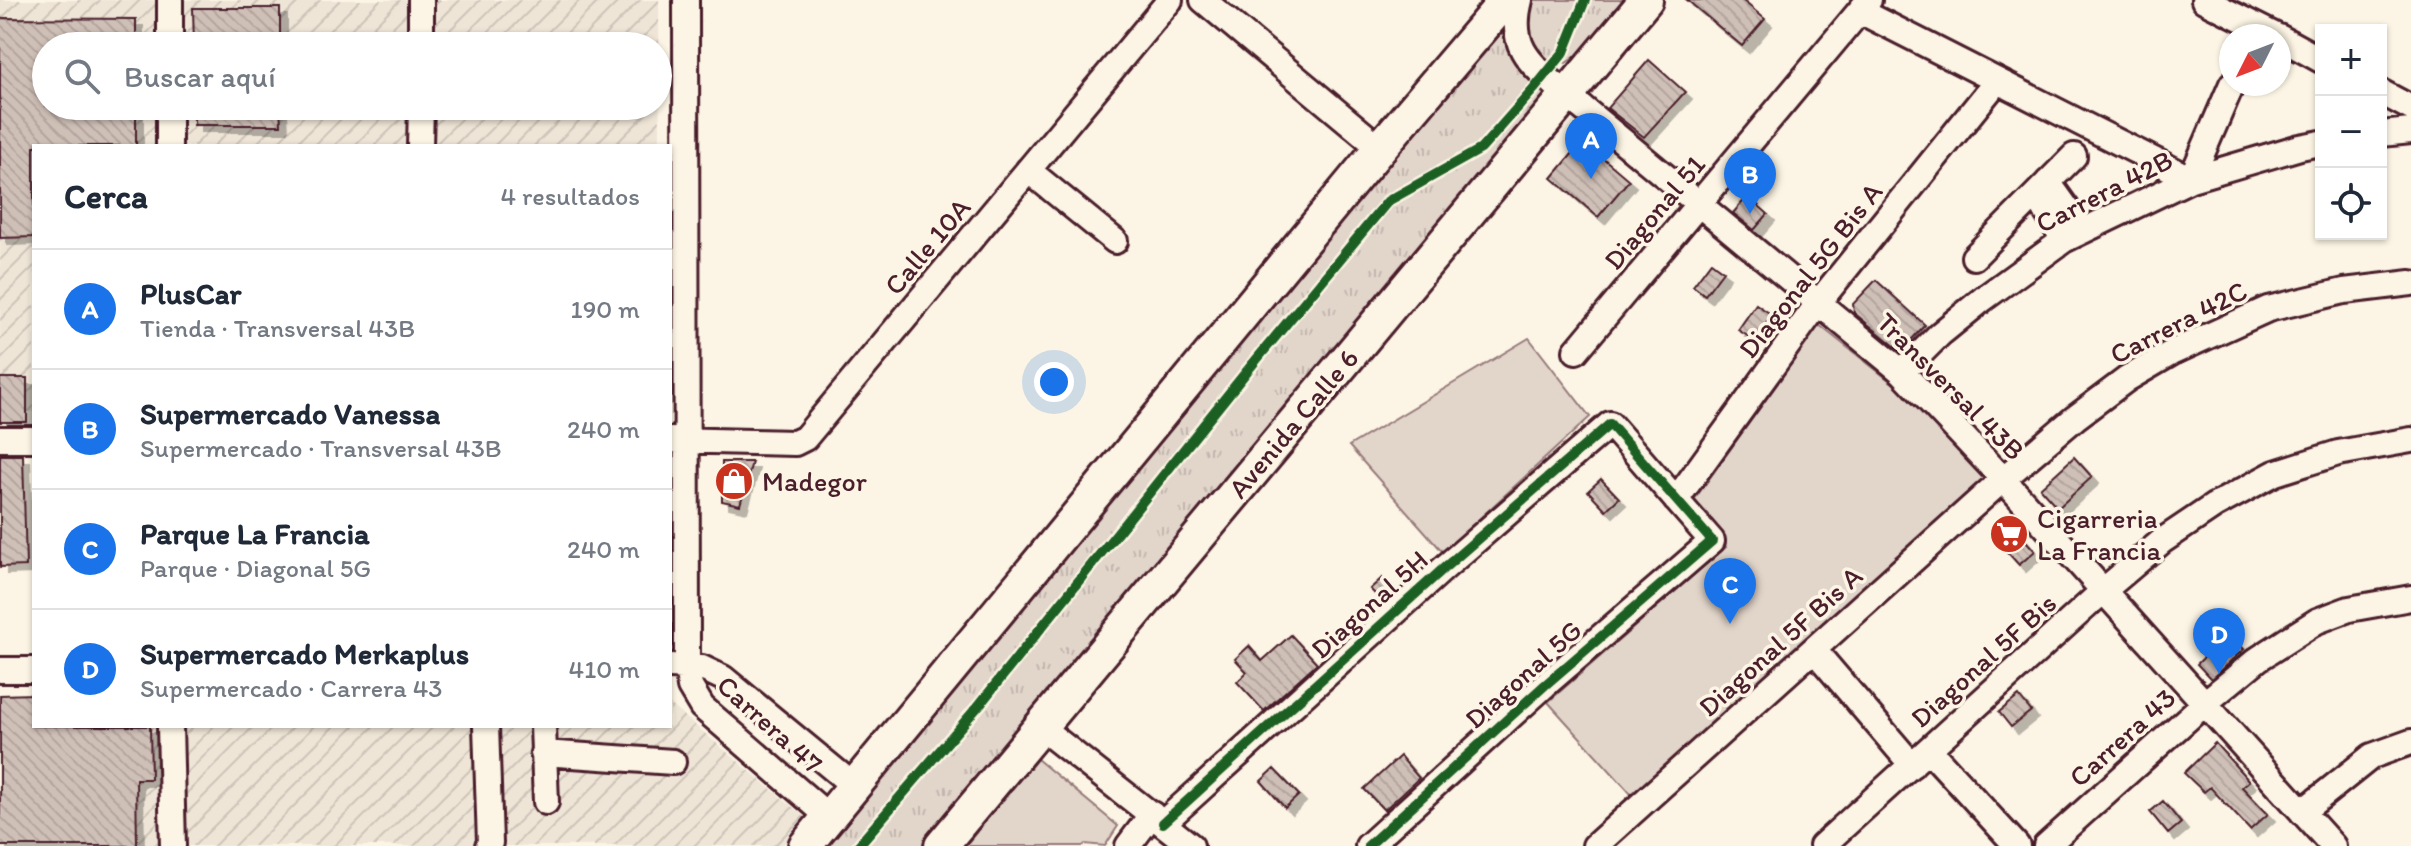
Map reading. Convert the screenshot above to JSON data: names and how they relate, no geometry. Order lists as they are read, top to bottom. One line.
{"streets":{"main road":["Avenida Calle 6"],"street":["Carrera 42B","Diagonal 51","Calle 10A","Diagonal 5G Bis A","Carrera 42C","Transversal 43B","Diagonal 5H","Diagonal 5F Bis A","Diagonal 5F Bis","Diagonal 5G","Carrera 47","Carrera 43"]},"crossings":[["Carrera 42B","Transversal 43B"],["Diagonal 51","Transversal 43B"],["Diagonal 5G Bis A","Transversal 43B"],["Diagonal 5G Bis A","Diagonal 5H"],["Diagonal 5G Bis A","Diagonal 5G"],["Carrera 42C","Transversal 43B"],["Carrera 42C","Diagonal 5F Bis A"],["Transversal 43B","Avenida Calle 6"],["Transversal 43B","Diagonal 5F Bis A"],["Transversal 43B","Diagonal 5F Bis"],["Transversal 43B","Carrera 43"],["Diagonal 5H","Diagonal 5G"]],"places":{"shop":["Madegor"],"supermarket":["Cigarreria La Francia"]},"north":"bottom left","page":{"map_buttons":["+","−"],"search":"Buscar aquí","pins":["A","B","C","D"],"heading":["Cerca","4 resultados"],"list":[{"mark":"A","name":"PlusCar","note":"Tienda · Transversal 43B","value":"190 m"},{"mark":"B","name":"Supermercado Vanessa","note":"Supermercado · Transversal 43B","value":"240 m"},{"mark":"C","name":"Parque La Francia","note":"Parque · Diagonal 5G","value":"240 m"},{"mark":"D","name":"Supermercado Merkaplus","note":"Supermercado · Carrera 43","value":"410 m"}]}}
